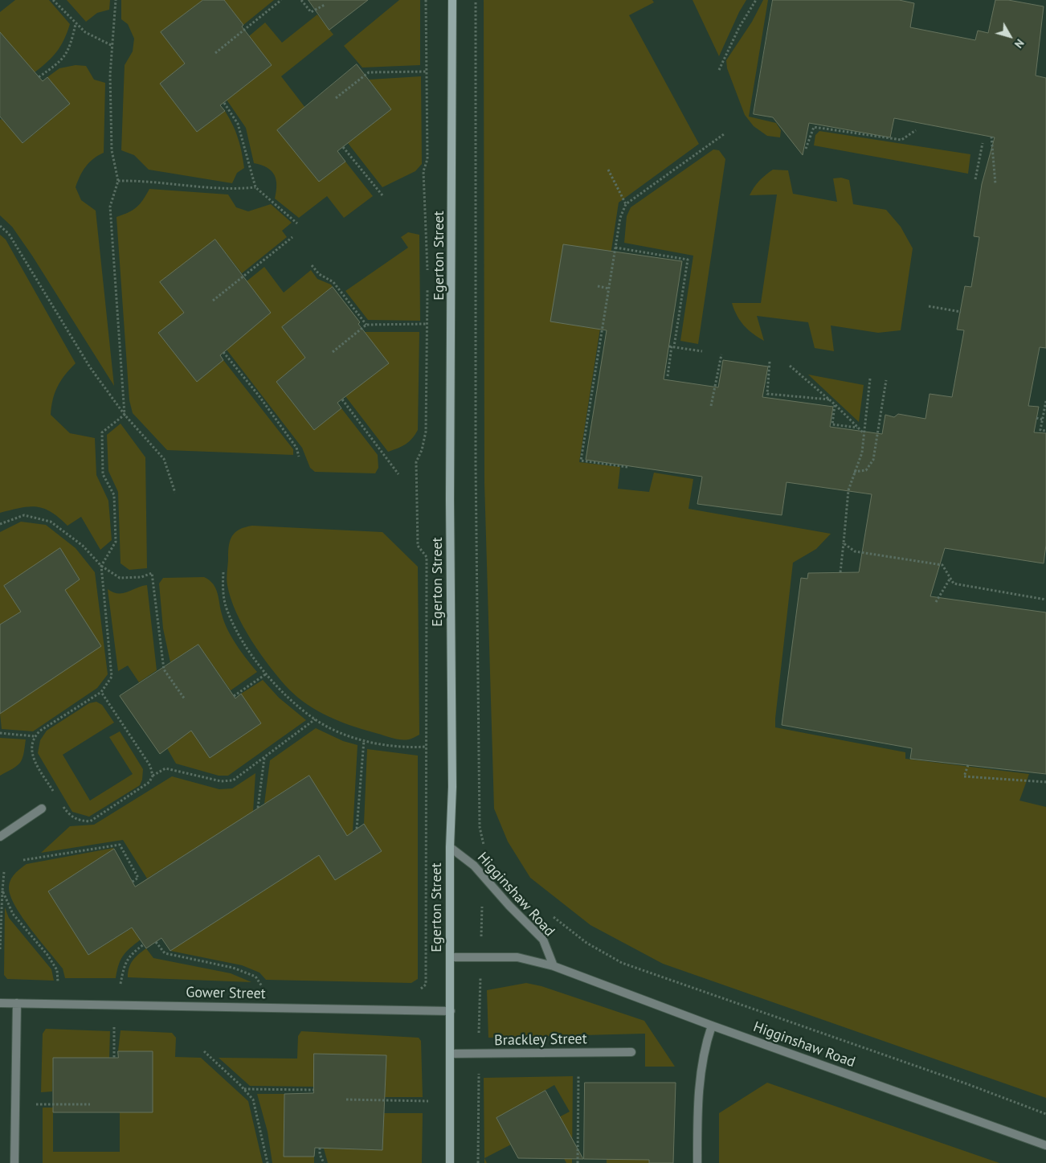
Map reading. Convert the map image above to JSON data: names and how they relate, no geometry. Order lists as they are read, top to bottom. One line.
{"streets":{"street":["Egerton Street","Higginshaw Road","Gower Street","Brackley Street"]},"crossings":[["Egerton Street","Higginshaw Road"],["Egerton Street","Gower Street"],["Egerton Street","Brackley Street"]],"north":"bottom right"}
